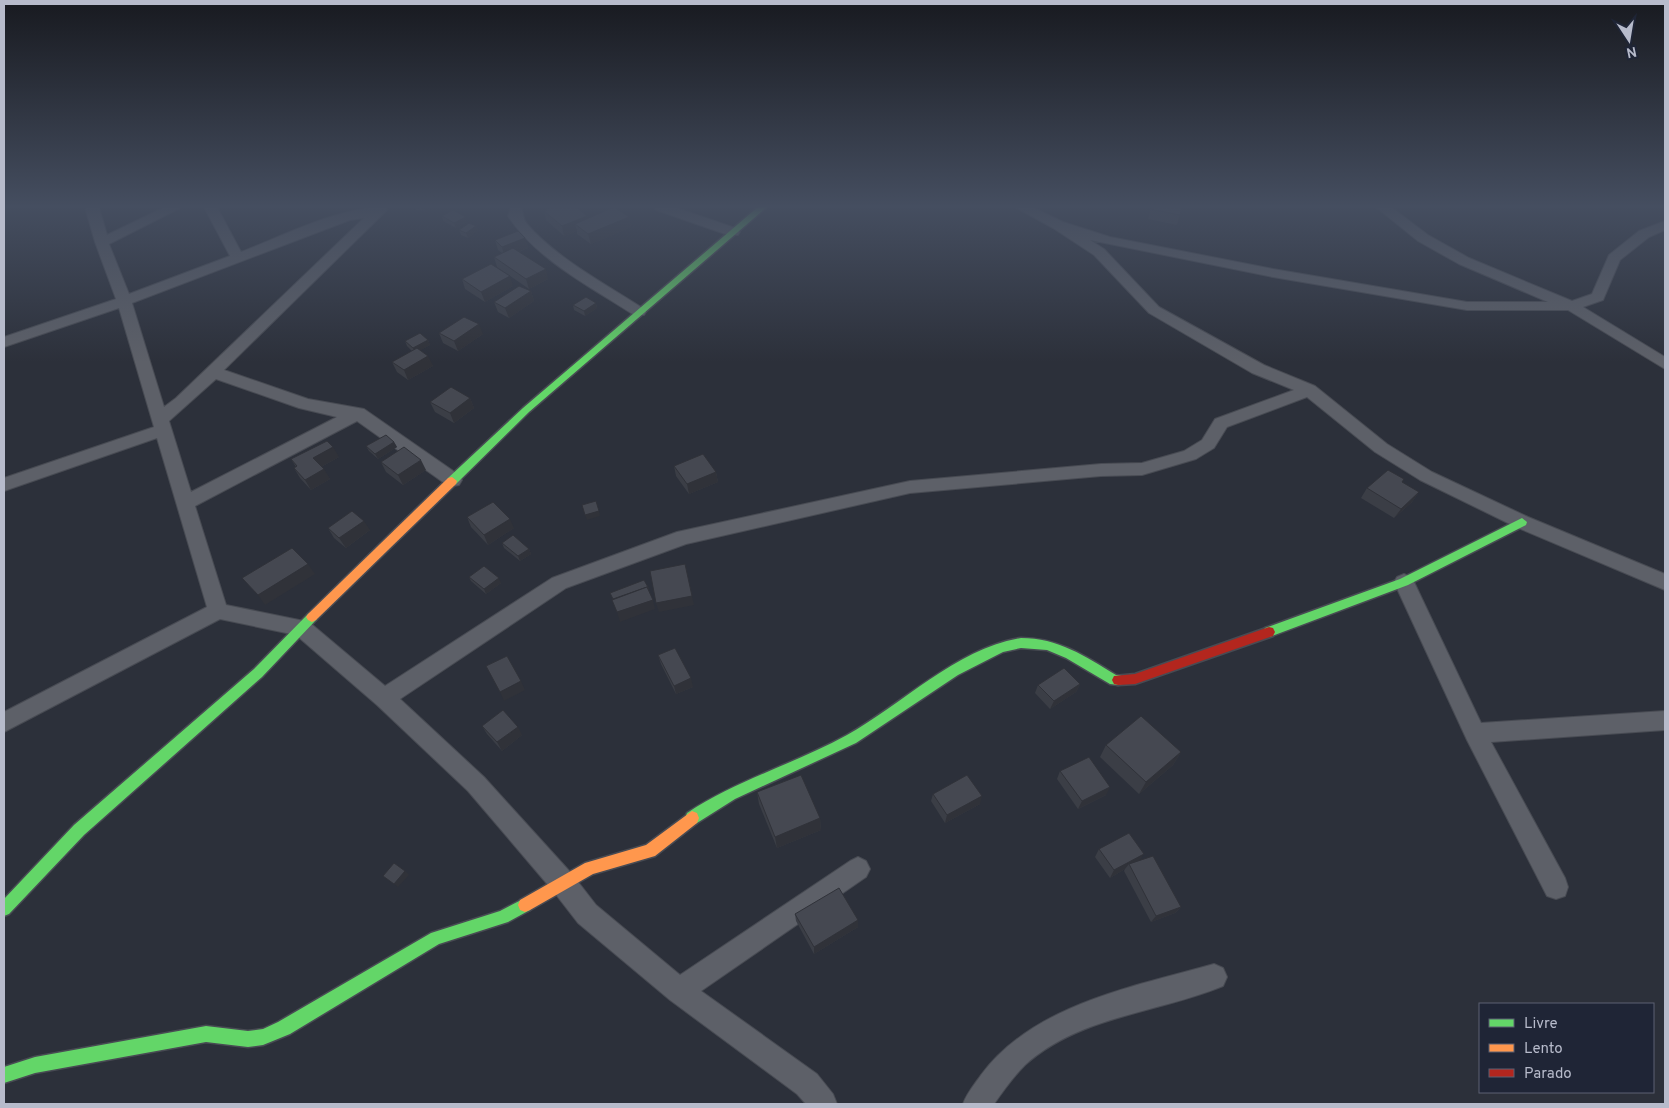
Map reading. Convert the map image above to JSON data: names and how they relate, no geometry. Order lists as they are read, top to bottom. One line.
{"legend":["Livre","Lento","Parado"],"north":"bottom"}
